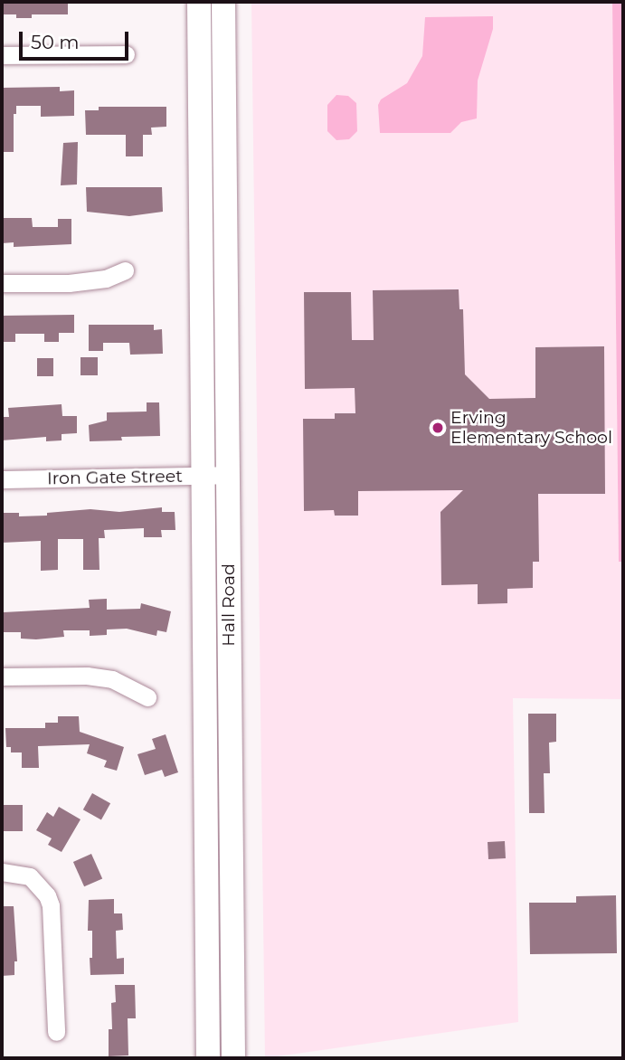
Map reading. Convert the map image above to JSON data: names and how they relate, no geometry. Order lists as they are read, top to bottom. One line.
{"streets":{"street":["Iron Gate Street","Hall Road"]},"crossings":[["Iron Gate Street","Hall Road"]],"places":["Erving Elementary School"],"scale_bar":"50 m"}
